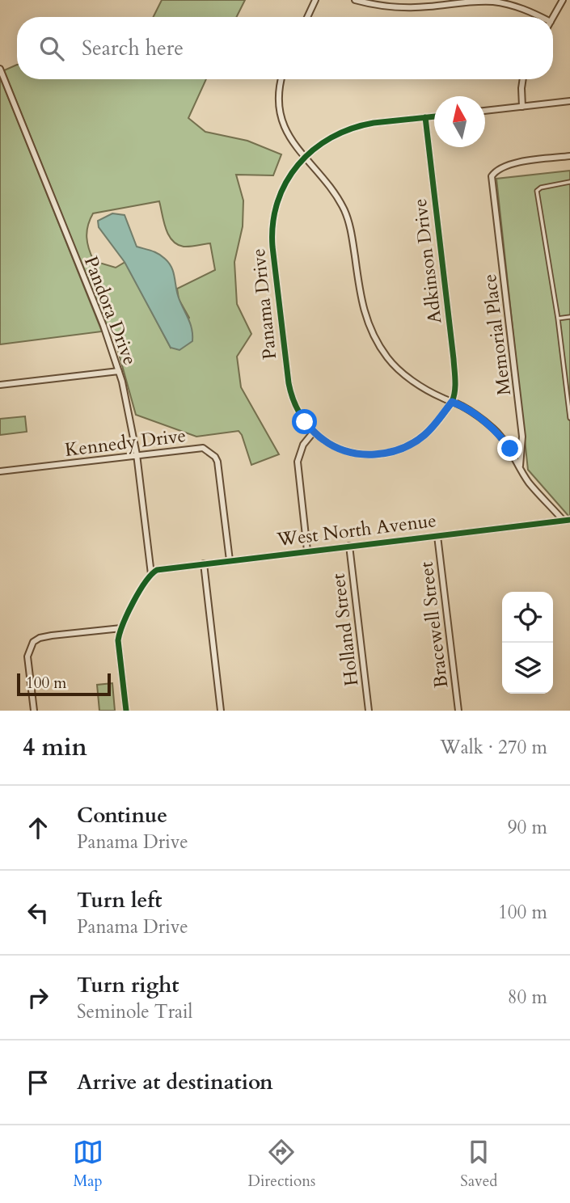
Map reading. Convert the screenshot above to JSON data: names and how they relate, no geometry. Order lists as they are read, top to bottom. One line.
{"streets":{"street":["Adkinson Drive","Panama Drive","Pandora Drive","Memorial Place","Kennedy Drive","West North Avenue","Bracewell Street","Holland Street"]},"crossings":[["Adkinson Drive","Panama Drive"],["Pandora Drive","Kennedy Drive"],["Pandora Drive","West North Avenue"],["Kennedy Drive","West North Avenue"],["West North Avenue","Bracewell Street"],["West North Avenue","Holland Street"]],"scale_bar":"100 m","north":"top","page":{"search":"Search here","scale":"100 m","heading":["4 min","Walk · 270 m"],"list":[["Continue","Panama Drive","90 m"],["Turn left","Panama Drive","100 m"],["Turn right","Seminole Trail","80 m"],"Arrive at destination"],"nav":["Map","Directions","Saved"]}}
